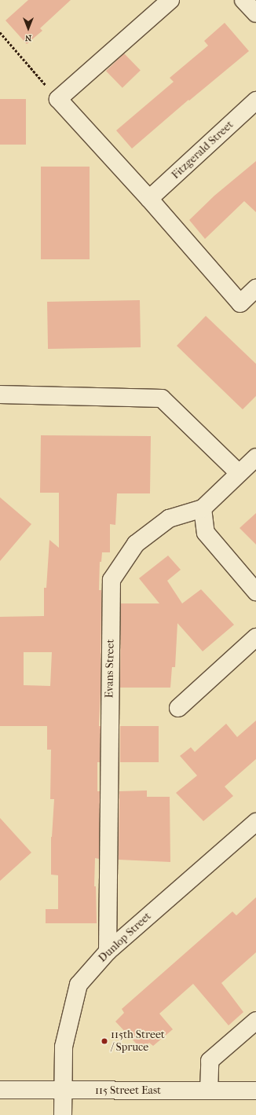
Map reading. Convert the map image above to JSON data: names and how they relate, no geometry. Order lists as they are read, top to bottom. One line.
{"streets":{"street":["Fitzgerald Street","Evans Street","Dunlop Street","115 Street East"]},"crossings":[["Evans Street","Dunlop Street"],["Dunlop Street","115 Street East"]],"places":["115th Street / Spruce"],"north":"bottom"}
